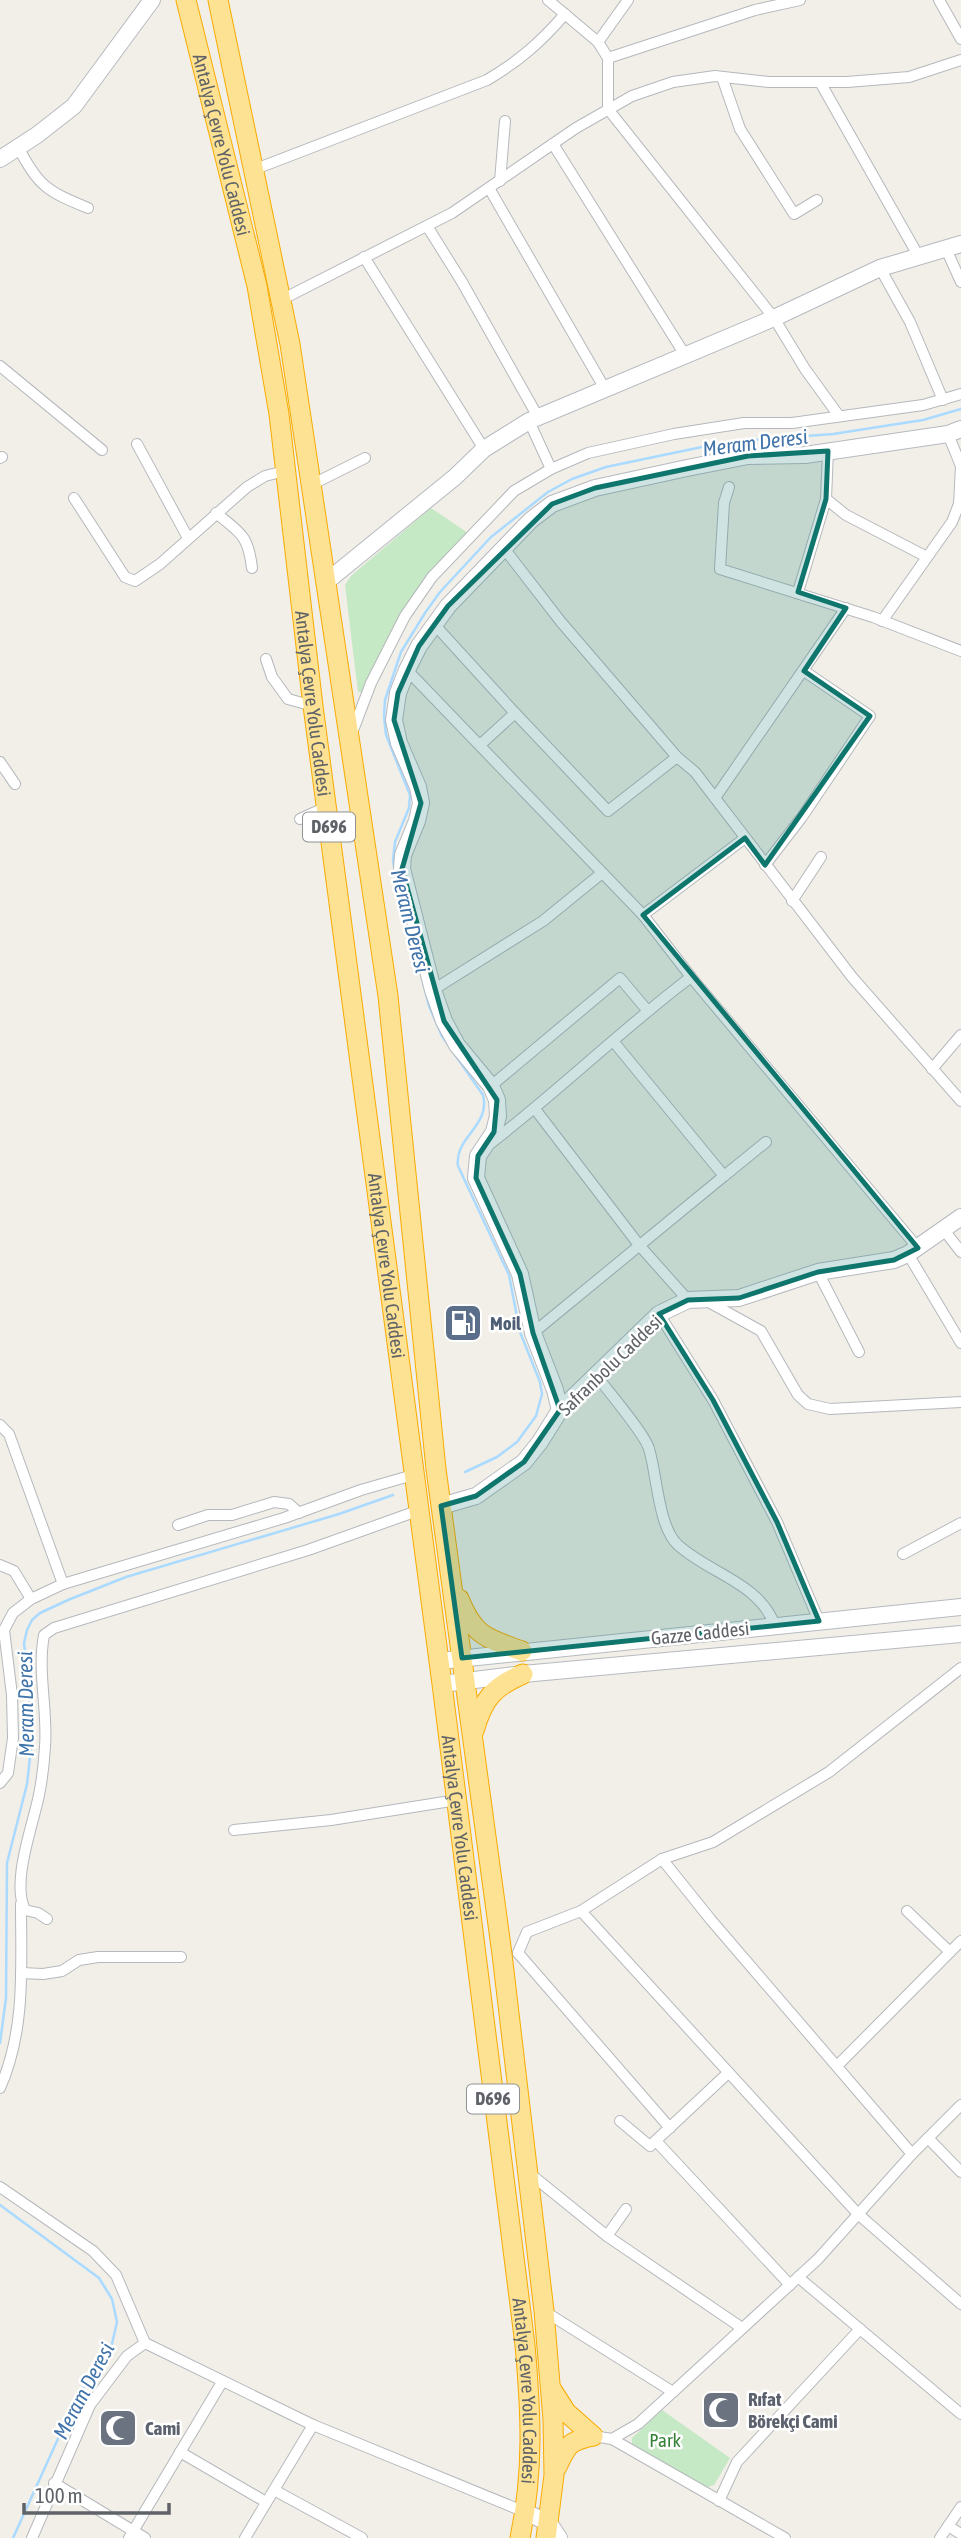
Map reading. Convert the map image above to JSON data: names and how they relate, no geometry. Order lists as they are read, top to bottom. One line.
{"streets":{"highway":["Antalya Çevre Yolu Caddesi","D696"],"street":["Safranbolu Caddesi","Gazze Caddesi"]},"crossings":[["Antalya Çevre Yolu Caddesi","Safranbolu Caddesi"],["Antalya Çevre Yolu Caddesi","Gazze Caddesi"]],"water":["Meram Deresi"],"parks":["Park"],"places":{"fuel station":["Moil"],"mosque":["Rıfat Börekçi Cami","Cami"]},"scale_bar":"100 m"}
